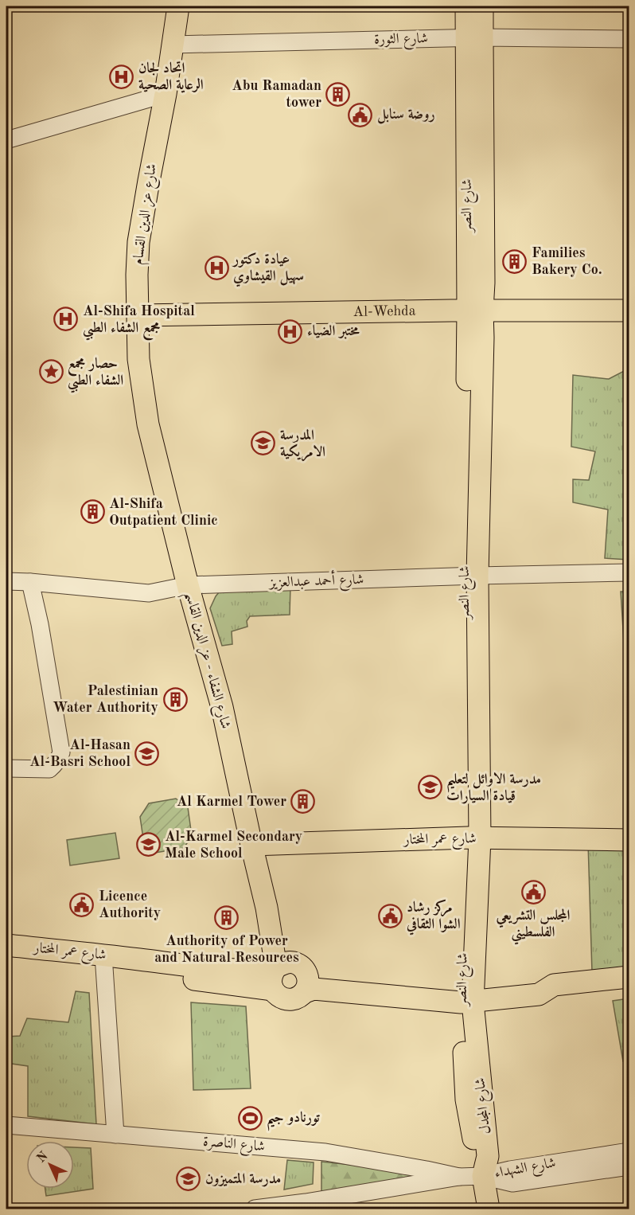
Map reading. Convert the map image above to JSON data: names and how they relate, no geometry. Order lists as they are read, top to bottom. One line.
{"streets":{"main road":["شارع النصر","شارع عز الدين القسام","Al-Wehda","شارع الشفاء - عز الدين القاسم","شارع عمر المختار","شارع المجدل"],"street":["شارع الثورة","شارع أحمد عبدالعزيز","شارع الناصرة","شارع الشهداء"]},"crossings":[["شارع الثورة","شارع النصر"],["شارع الثورة","شارع عز الدين القسام"],["شارع النصر","Al-Wehda"],["شارع النصر","شارع أحمد عبدالعزيز"],["شارع النصر","شارع عمر المختار"],["شارع النصر","شارع المجدل"],["شارع عز الدين القسام","Al-Wehda"],["شارع عز الدين القسام","شارع الشفاء - عز الدين القاسم"],["شارع أحمد عبدالعزيز","شارع الشفاء - عز الدين القاسم"],["شارع الشفاء - عز الدين القاسم","شارع عمر المختار"],["شارع المجدل","شارع الشهداء"]],"places":{"hospital":["اتحاد لجان الرعاية الصحية","عيادة دكتور سهيل القيشاوي","Al-Shifa Hospital مجمع الشفاء الطبي","مختبر الضياء"],"building":["Abu Ramadan tower","Families Bakery Co.","Al-Shifa Outpatient Clinic","Palestinian Water Authority","Al Karmel Tower","Authority of Power and Natural Resources"],"public building":["روضة سنابل","المجلس التشريعي الفلسطيني","Licence Authority","مركز رشاد الشوا الثقافي"],"place":["حصار مجمع الشفاء الطبي"],"school or university":["المدرسة الامريكية","Al-Hasan Al-Basri School","مدرسة الاوائل لتعليم قيادة السيارات","Al-Karmel Secondary Male School","مدرسة المتميزون"],"sports":["تورنادو جيم"]},"north":"top left"}
